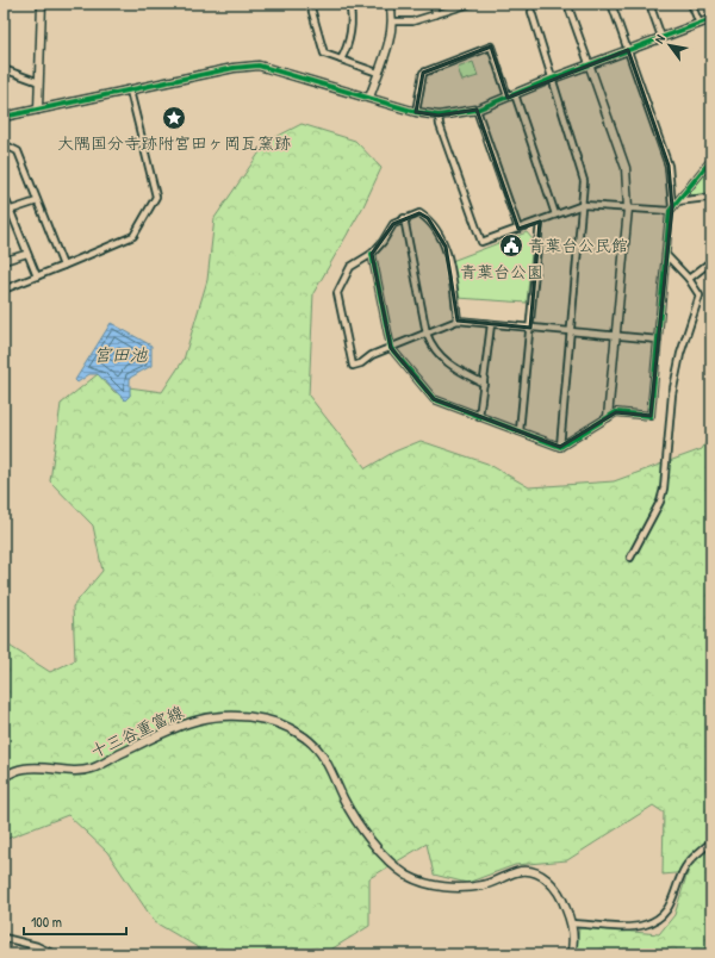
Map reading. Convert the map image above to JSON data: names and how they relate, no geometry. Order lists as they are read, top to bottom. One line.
{"streets":{"street":["十三谷重富線"]},"water":["宮田池"],"parks":["青葉台公園"],"places":{"place":["大隅国分寺跡附宮田ヶ岡瓦窯跡"],"public building":["青葉台公民館"]},"scale_bar":"100 m","north":"top left"}
